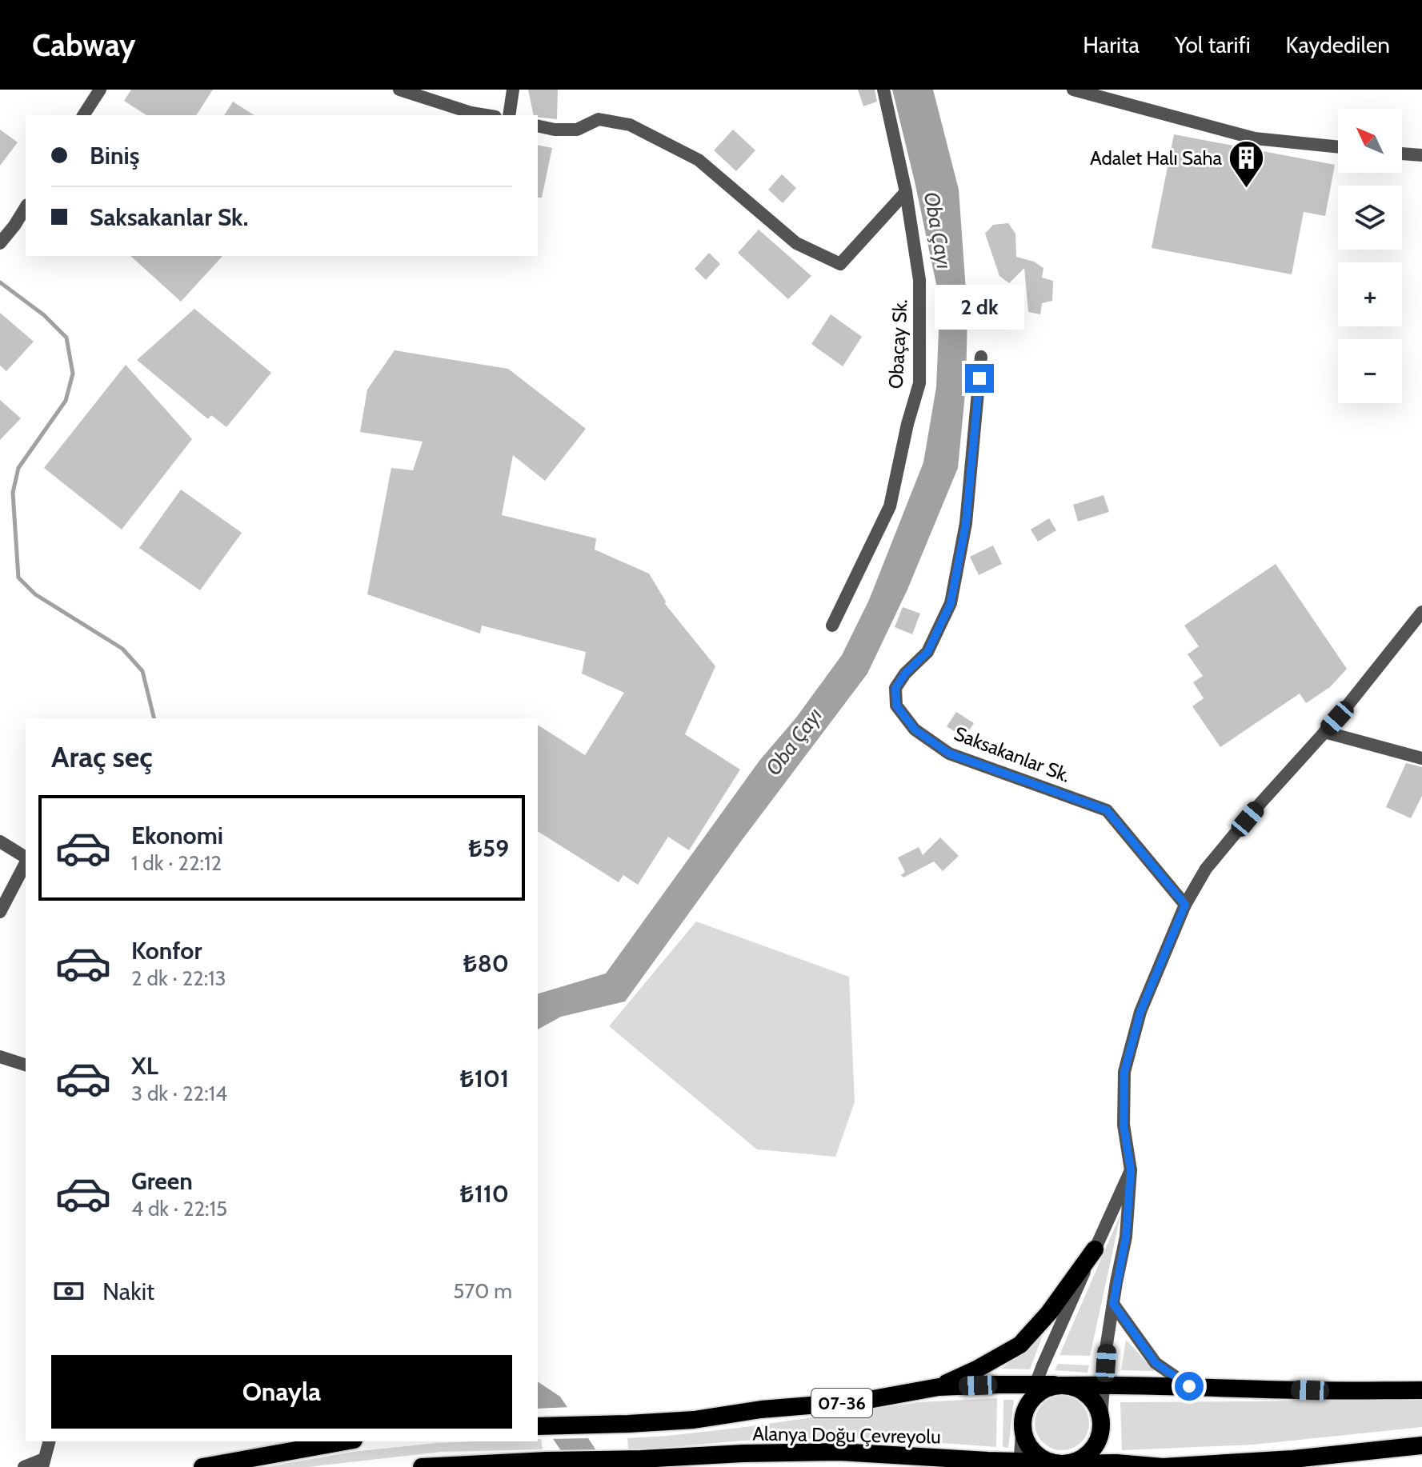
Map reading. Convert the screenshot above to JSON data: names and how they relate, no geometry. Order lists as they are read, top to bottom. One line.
{"streets":{"highway":["07-36","Alanya Doğu Çevreyolu"],"street":["Obaçay Sk.","Saksakanlar Sk."]},"water":["Oba Çayı"],"places":{"building":["Adalet Halı Saha"]},"north":"top left","page":{"header":"Cabway","nav":["Harita","Yol tarifi","Kaydedilen"],"map_buttons":["+","−"],"banner":["Biniş","Saksakanlar Sk."],"bubble":"2 dk","heading":"Araç seç","list":[{"name":"Ekonomi","note":"1 dk · 22:12","value":"₺59"},{"name":"Konfor","note":"2 dk · 22:13","value":"₺80"},{"name":"XL","note":"3 dk · 22:14","value":"₺101"},{"name":"Green","note":"4 dk · 22:15","value":"₺110"}],"pay":["Nakit","570 m"],"buttons":"Onayla"}}
